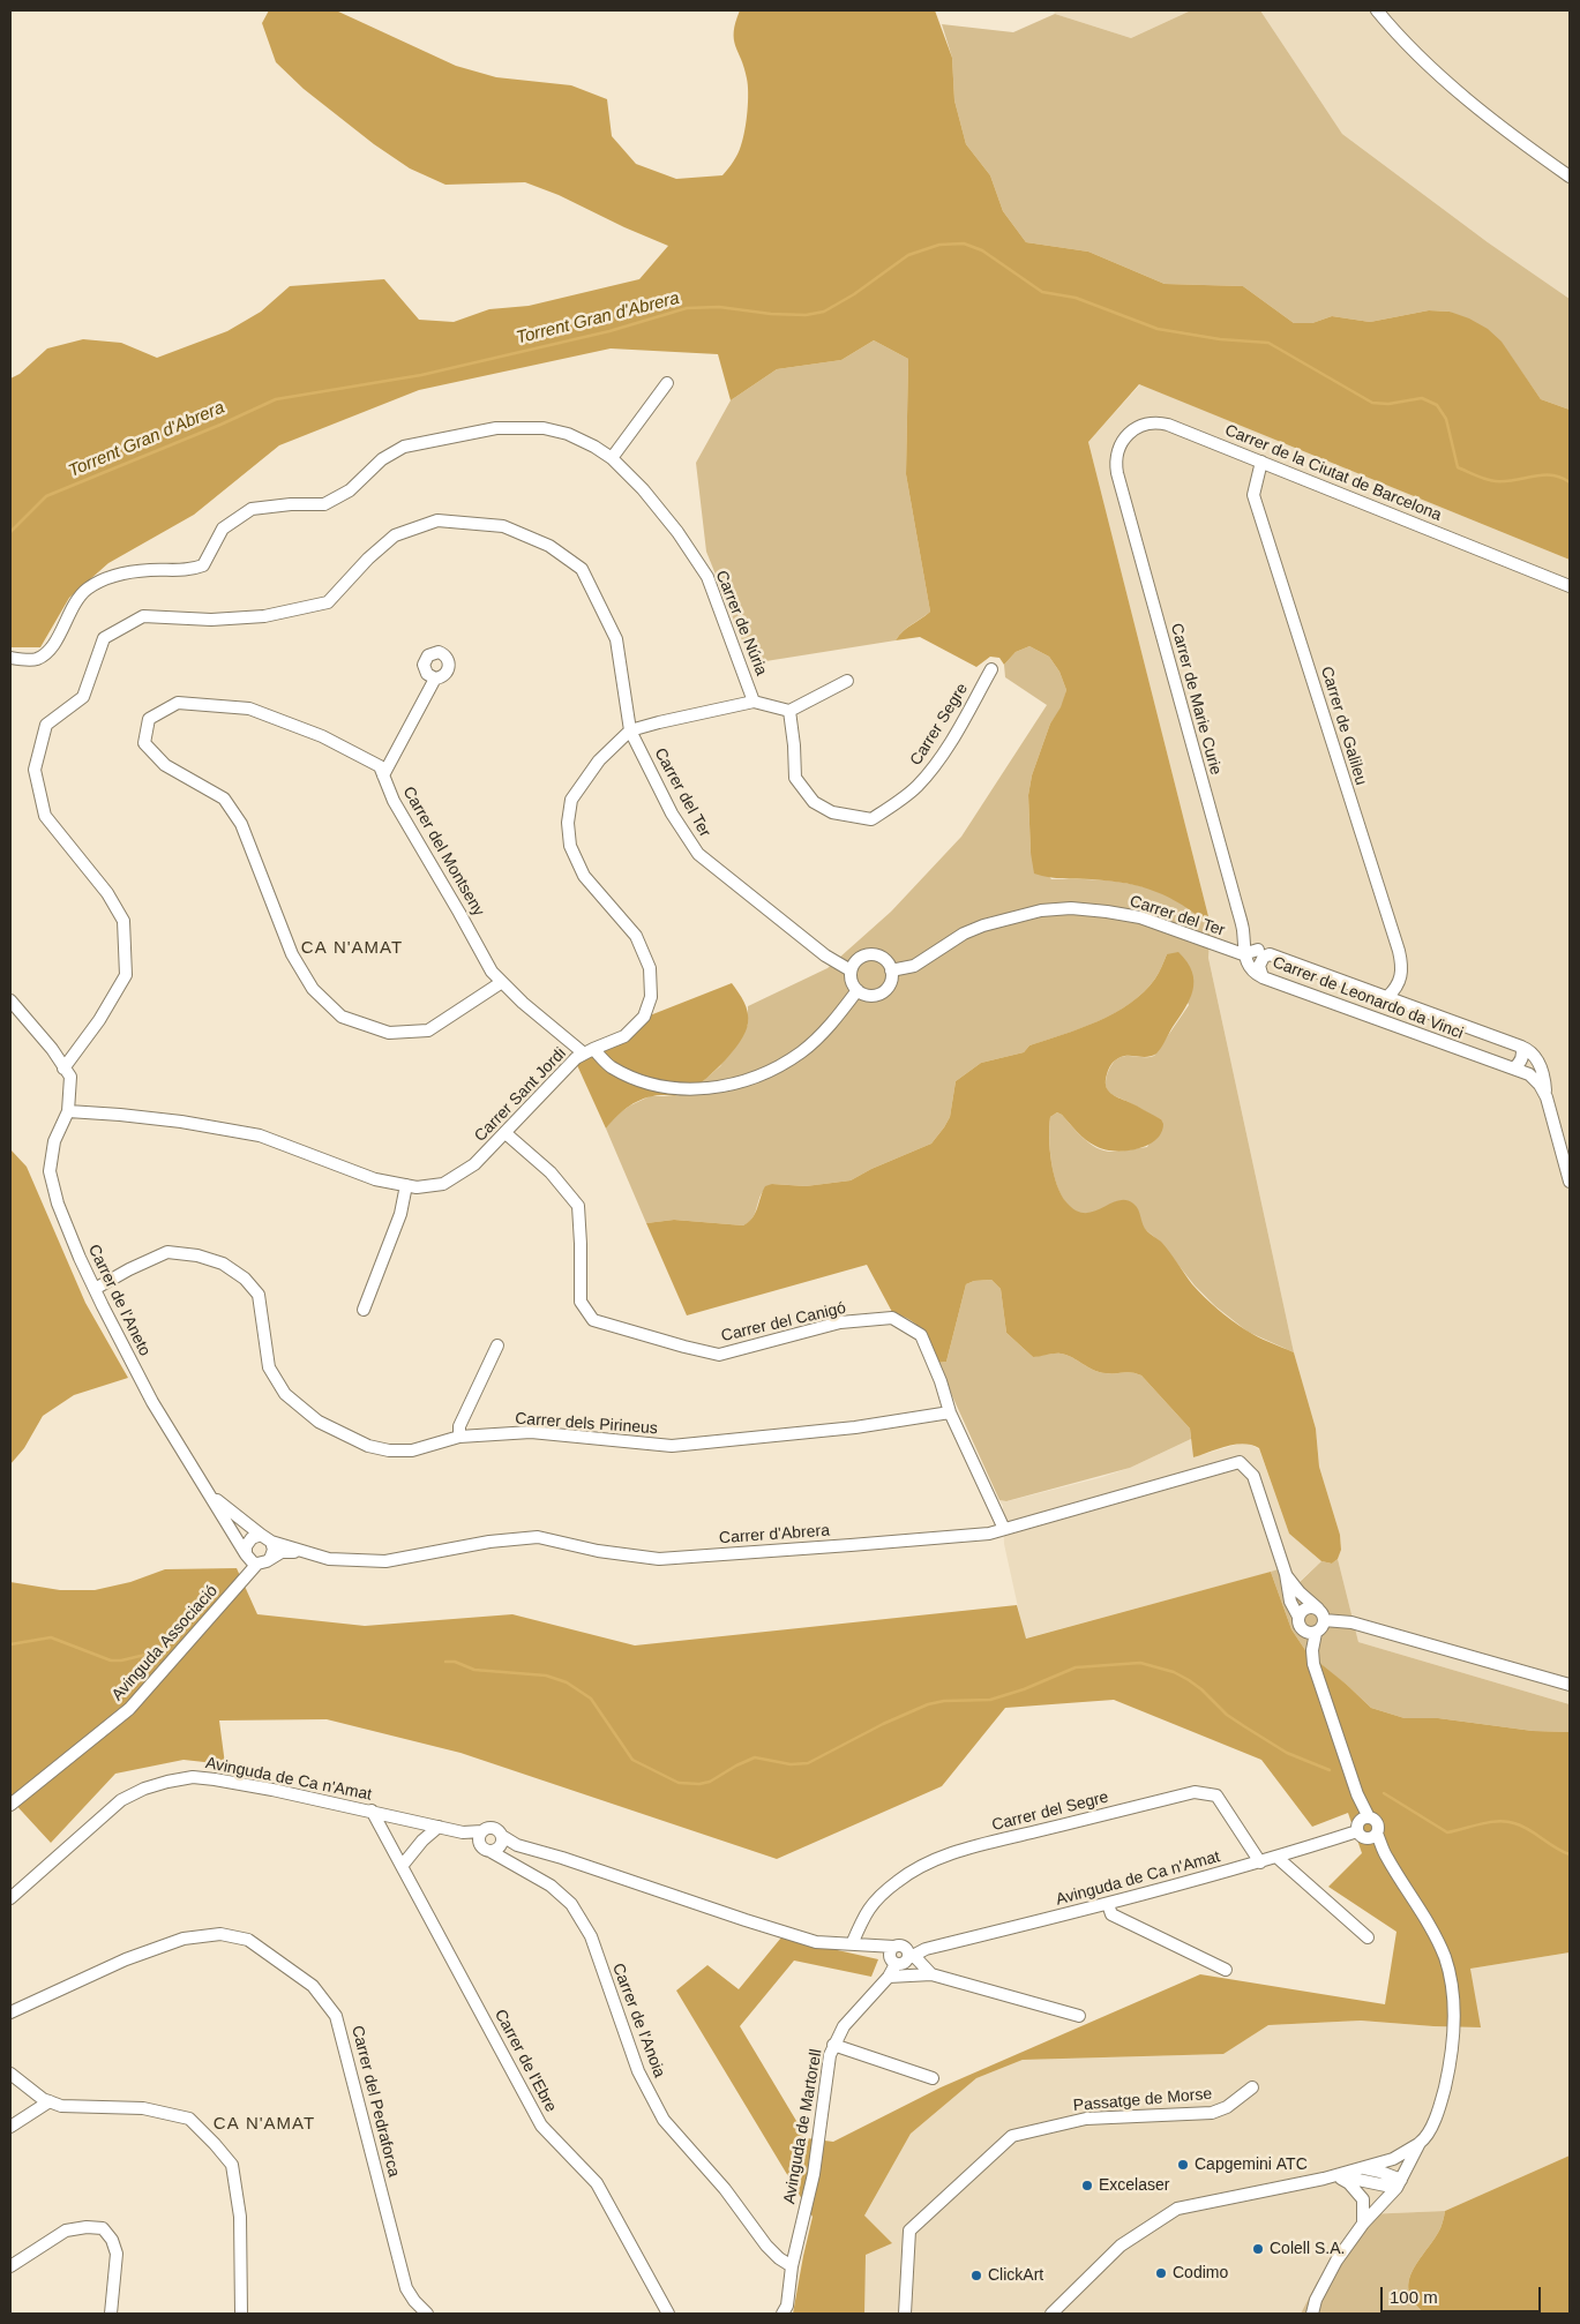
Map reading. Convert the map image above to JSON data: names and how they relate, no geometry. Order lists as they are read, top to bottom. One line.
{"streets":{"street":["Carrer de la Ciutat de Barcelona","Carrer de Núria","Carrer de Marie Curie","Carrer Segre","Carrer de Galileu","Carrer del Ter","Carrer del Montseny","Carrer de Leonardo da Vinci","Carrer Sant Jordi","Carrer de l'Aneto","Carrer del Canigó","Carrer dels Pirineus","Carrer d'Abrera","Avinguda Associació","Avinguda de Ca n'Amat","Carrer del Segre","Carrer de l'Anoia","Carrer de l'Ebre","Passatge de Morse","Carrer del Pedraforca","Avinguda de Martorell"]},"crossings":[["Carrer de la Ciutat de Barcelona","Carrer de Marie Curie"],["Carrer de la Ciutat de Barcelona","Carrer de Galileu"],["Carrer de Núria","Carrer Sant Jordi"],["Carrer de Marie Curie","Carrer del Ter"],["Carrer de Marie Curie","Carrer de Leonardo da Vinci"],["Carrer de Galileu","Carrer de Leonardo da Vinci"],["Carrer del Ter","Carrer del Montseny"],["Carrer del Ter","Carrer Sant Jordi"],["Carrer del Montseny","Carrer Sant Jordi"],["Carrer Sant Jordi","Carrer de l'Aneto"],["Carrer Sant Jordi","Carrer del Canigó"],["Carrer de l'Aneto","Carrer dels Pirineus"],["Carrer de l'Aneto","Carrer d'Abrera"],["Carrer de l'Aneto","Avinguda Associació"],["Carrer del Canigó","Carrer dels Pirineus"],["Carrer del Canigó","Carrer d'Abrera"],["Carrer d'Abrera","Avinguda Associació"],["Avinguda de Ca n'Amat","Carrer del Segre"],["Avinguda de Ca n'Amat","Carrer de l'Anoia"],["Avinguda de Ca n'Amat","Carrer de l'Ebre"],["Avinguda de Ca n'Amat","Avinguda de Martorell"],["Carrer de l'Anoia","Avinguda de Martorell"]],"districts":["CA N'AMAT","CA N'AMAT"],"water":["Torrent Gran d'Abrera"],"places":["Capgemini ATC","Excelaser","Colell S.A.","Codimo","ClickArt"],"scale_bar":"100 m"}
